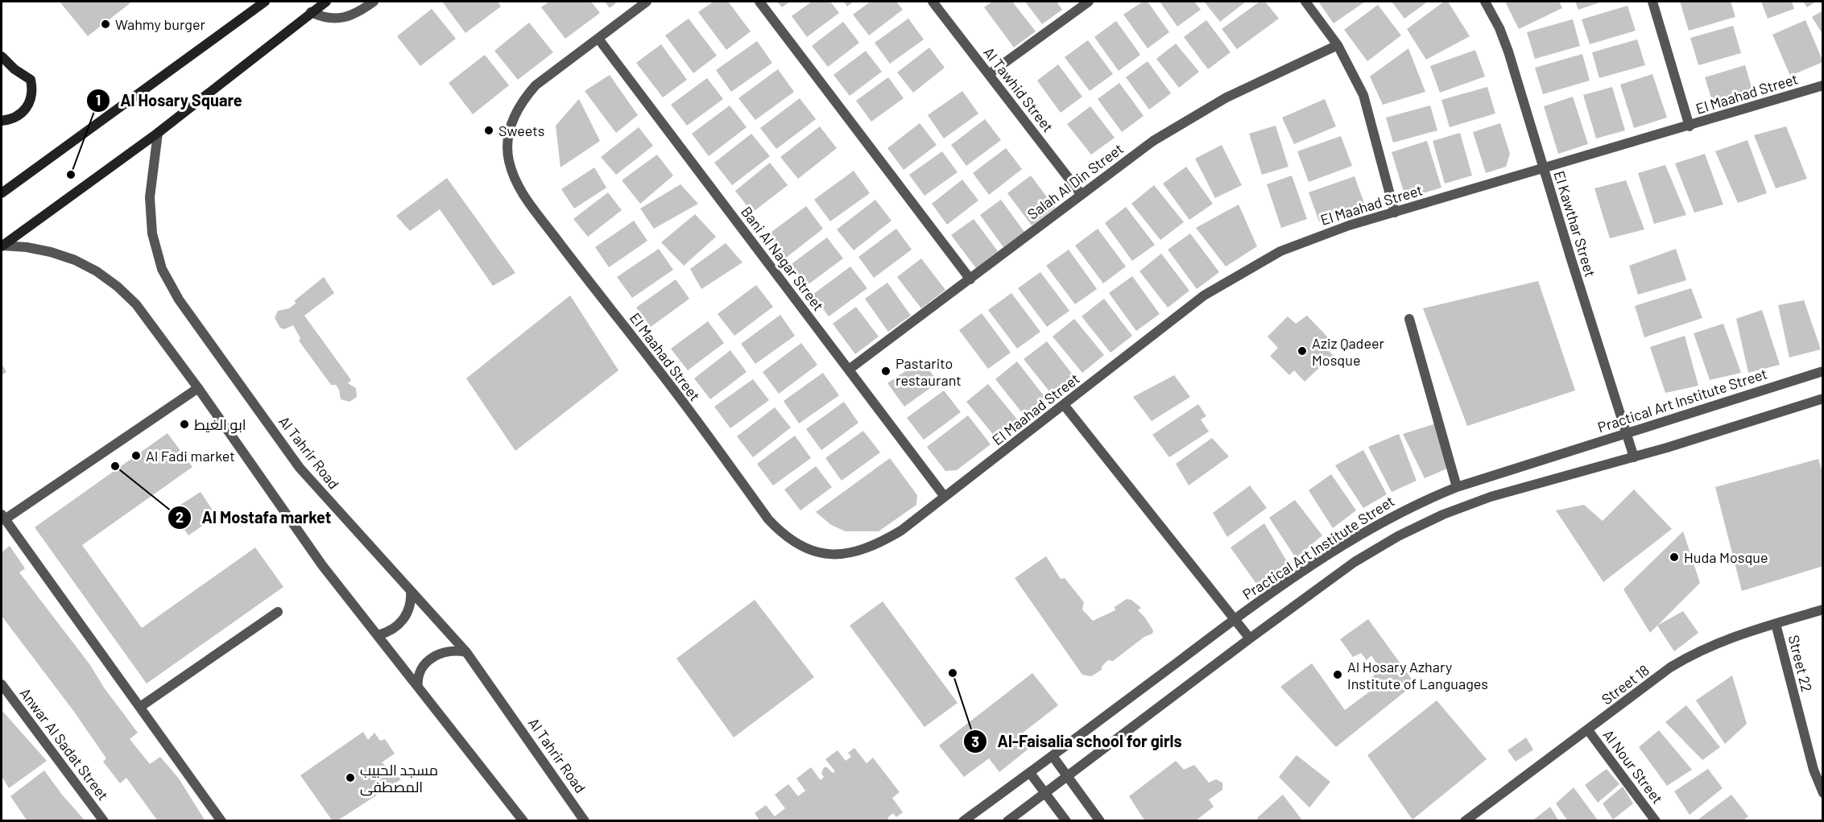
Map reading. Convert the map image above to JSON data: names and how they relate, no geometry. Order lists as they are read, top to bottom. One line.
{"streets":{"street":["Al Tawhid Street","El Maahad Street","Salah Al Din Street","El Kawthar Street","Bani Al Nagar Street","Practical Art Institute Street","Al Tahrir Road","Street 22","Street 18","Anwar Al Sadat Street","Al Nour Street"]},"crossings":[["Al Tawhid Street","Salah Al Din Street"],["El Maahad Street","El Kawthar Street"],["El Maahad Street","Bani Al Nagar Street"],["Salah Al Din Street","Bani Al Nagar Street"],["El Kawthar Street","Practical Art Institute Street"],["Street 22","Street 18"],["Street 18","Al Nour Street"]],"places":["Wahmy burger","Sweets","Al Hosary Square","Aziz Qadeer Mosque","Pastarito restaurant","ابو الغيط","Al Fadi market","Al Mostafa market","Huda Mosque","Al-Faisalia school for girls","Al Hosary Azhary Institute of Languages","مسجد الحبيب المصطفى"]}
